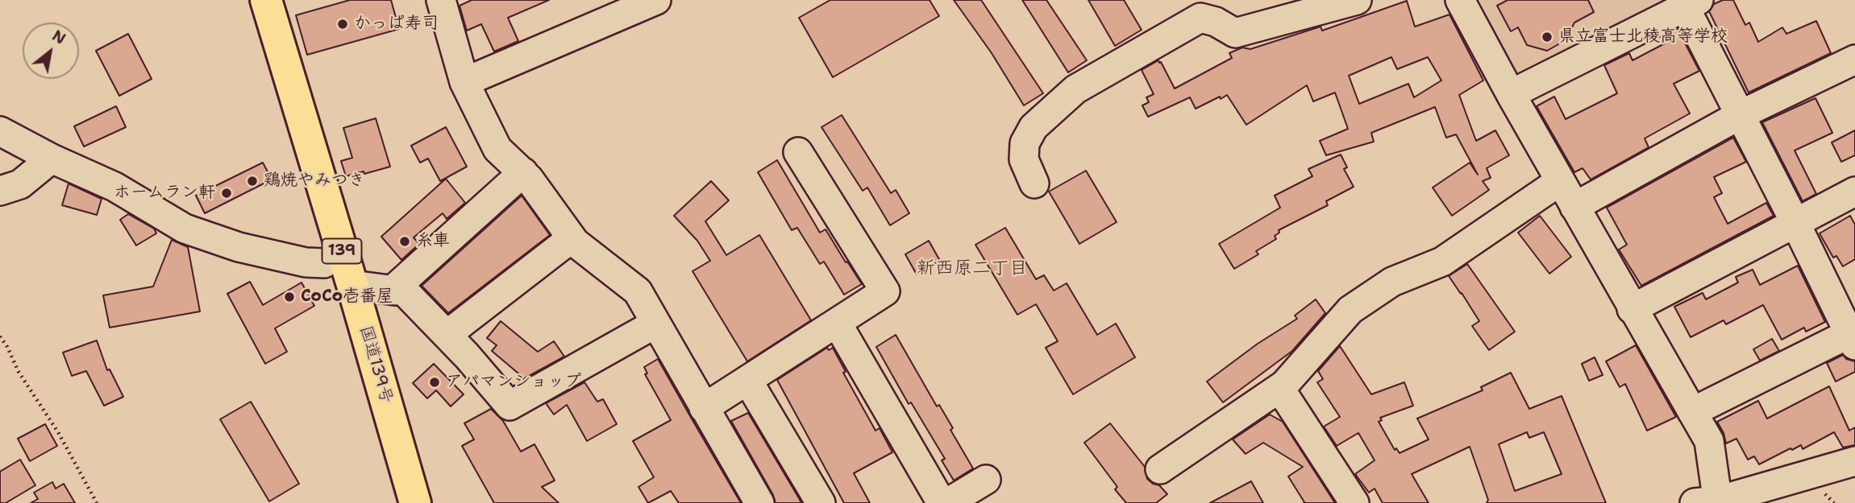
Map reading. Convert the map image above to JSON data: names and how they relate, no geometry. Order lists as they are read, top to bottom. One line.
{"streets":{"highway":["139","国道139号"]},"districts":["新西原二丁目"],"places":["かっぱ寿司","県立富士北稜高等学校","鶏焼やみつき","ホームラン軒","糸車","CoCo壱番屋","アパマンショップ"],"north":"top right"}
